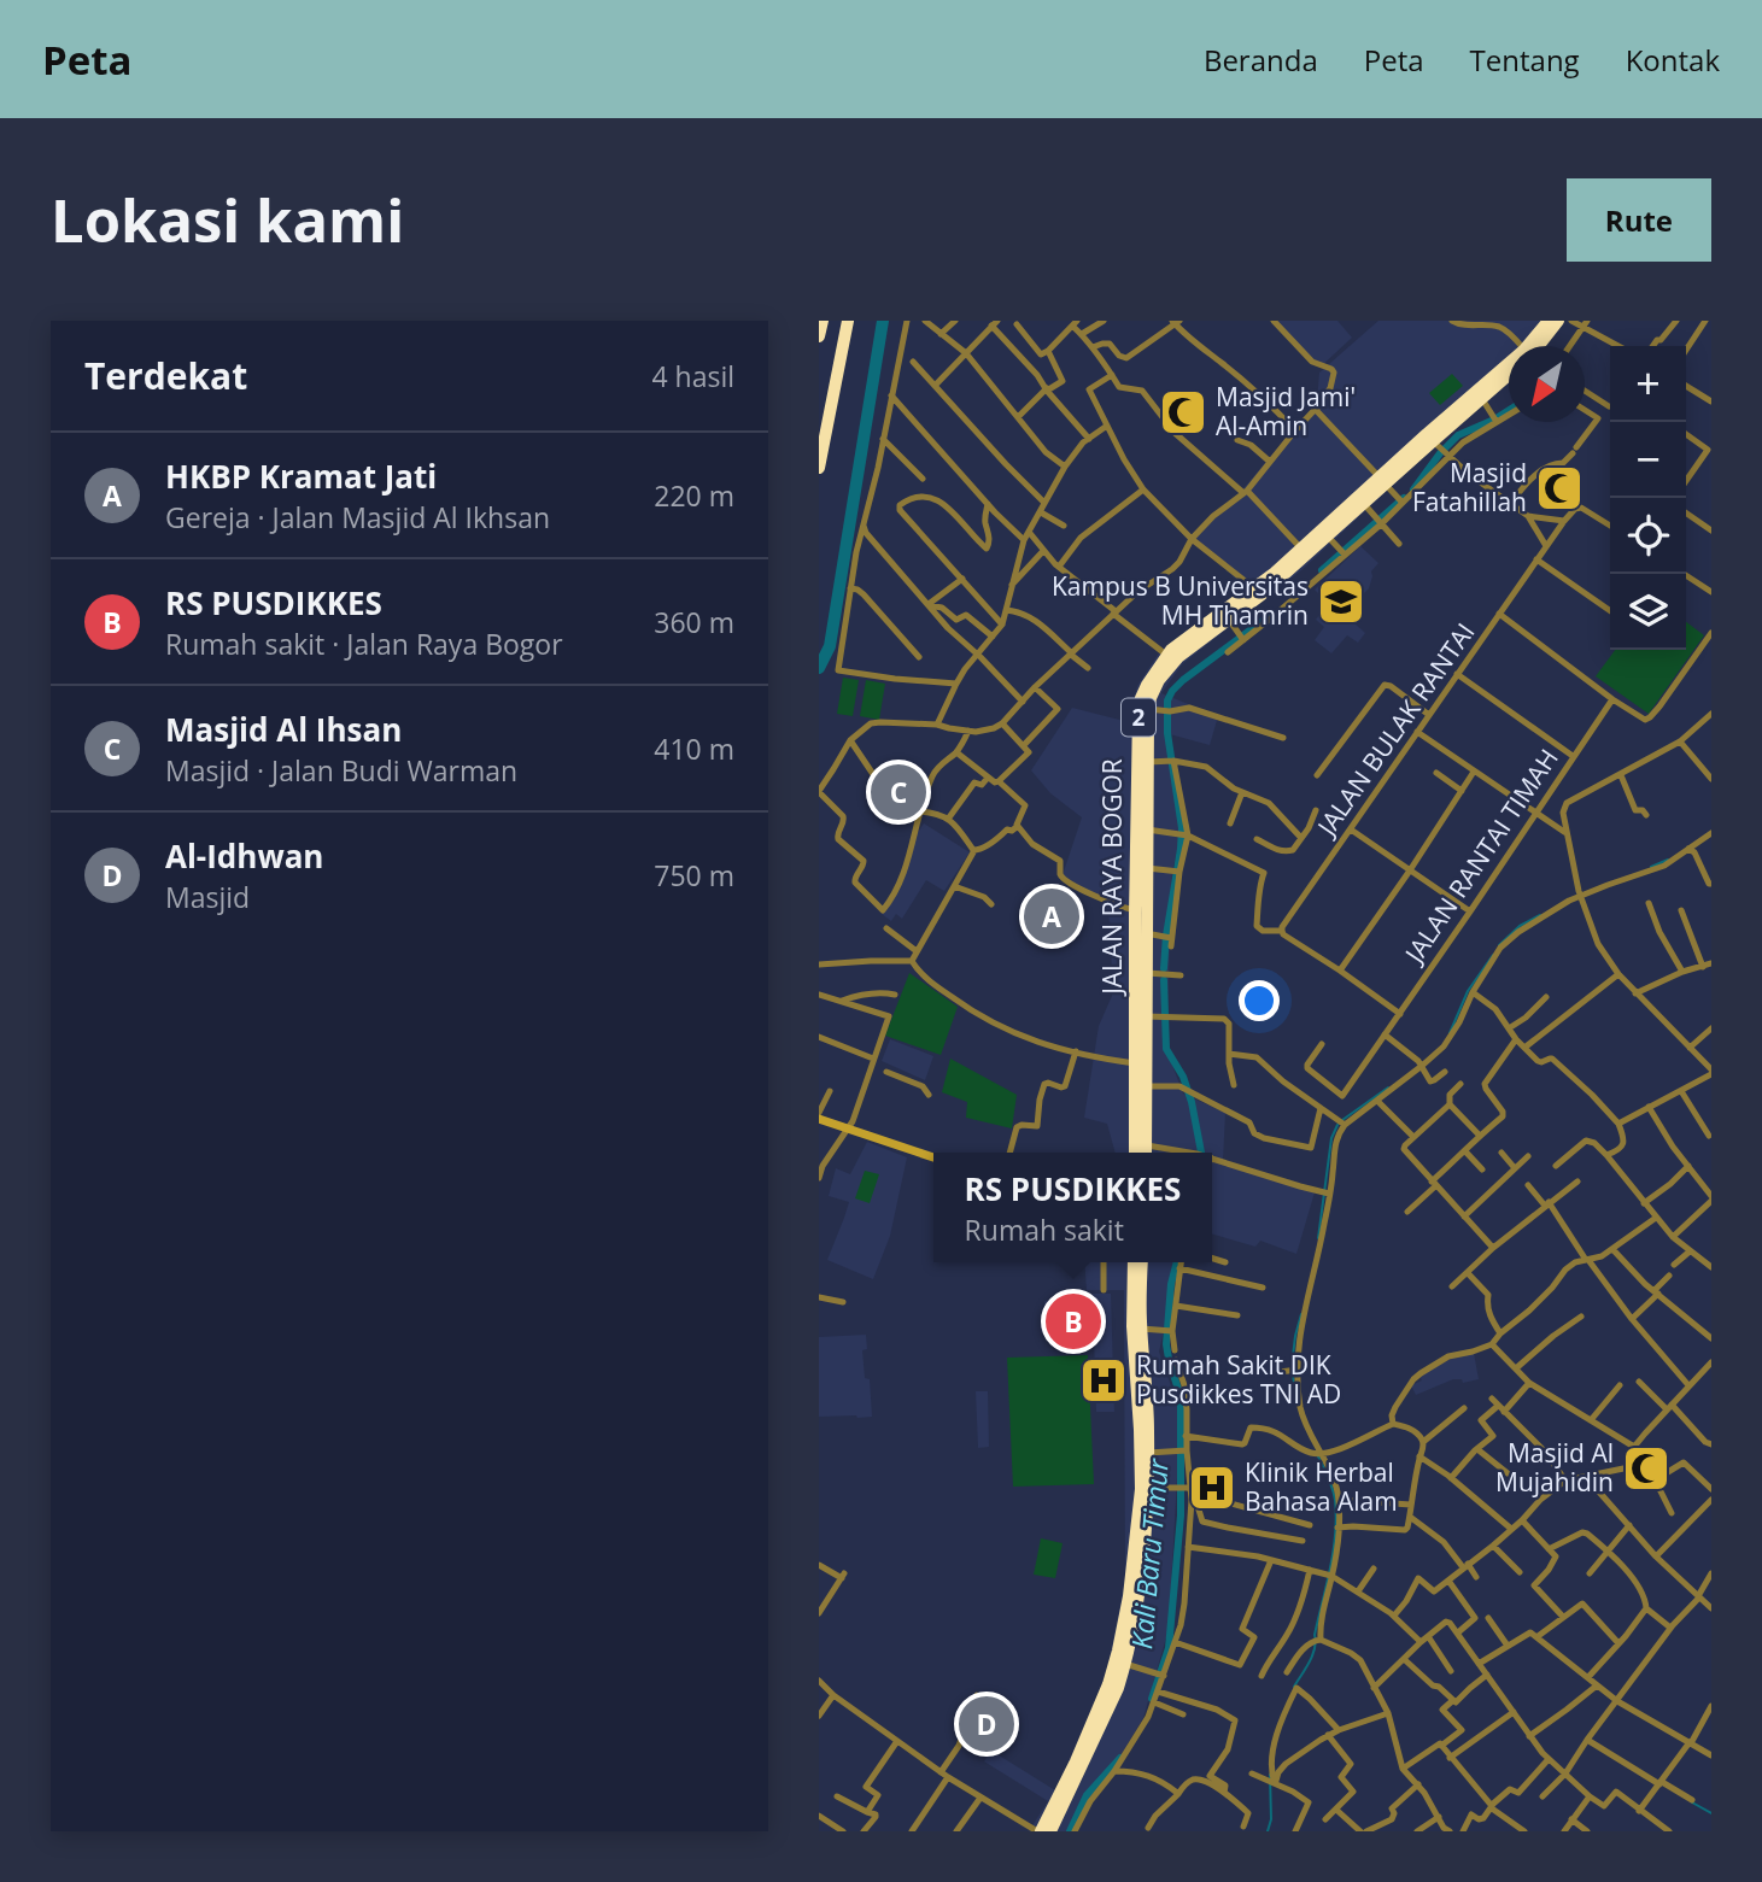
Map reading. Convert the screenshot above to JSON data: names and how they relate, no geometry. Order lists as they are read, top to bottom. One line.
{"streets":{"highway":["2","JALAN RAYA BOGOR"],"street":["JALAN BULAK RANTAI","JALAN RANTAI TIMAH"]},"water":["Kali Baru Timur"],"places":{"mosque":["Masjid Jami' Al-Amin","Masjid Fatahillah","Masjid Al Mujahidin"],"school or university":["Kampus B Universitas MH Thamrin"],"hospital":["Rumah Sakit DIK Pusdikkes TNI AD","Klinik Herbal Bahasa Alam"]},"north":"bottom left","page":{"header":"Peta","nav":["Beranda","Peta","Tentang","Kontak"],"buttons":"Rute","title":"Lokasi kami","heading":["Terdekat","4 hasil"],"map_buttons":["+","−"],"list":[{"mark":"A","name":"HKBP Kramat Jati","note":"Gereja · Jalan Masjid Al Ikhsan","value":"220 m"},{"mark":"B","name":"RS PUSDIKKES","note":"Rumah sakit · Jalan Raya Bogor","value":"360 m"},{"mark":"C","name":"Masjid Al Ihsan","note":"Masjid · Jalan Budi Warman","value":"410 m"},{"mark":"D","name":"Al-Idhwan","note":"Masjid","value":"750 m"}],"pins":["C","A","B","D"],"popup":["RS PUSDIKKES","Rumah sakit"]}}
